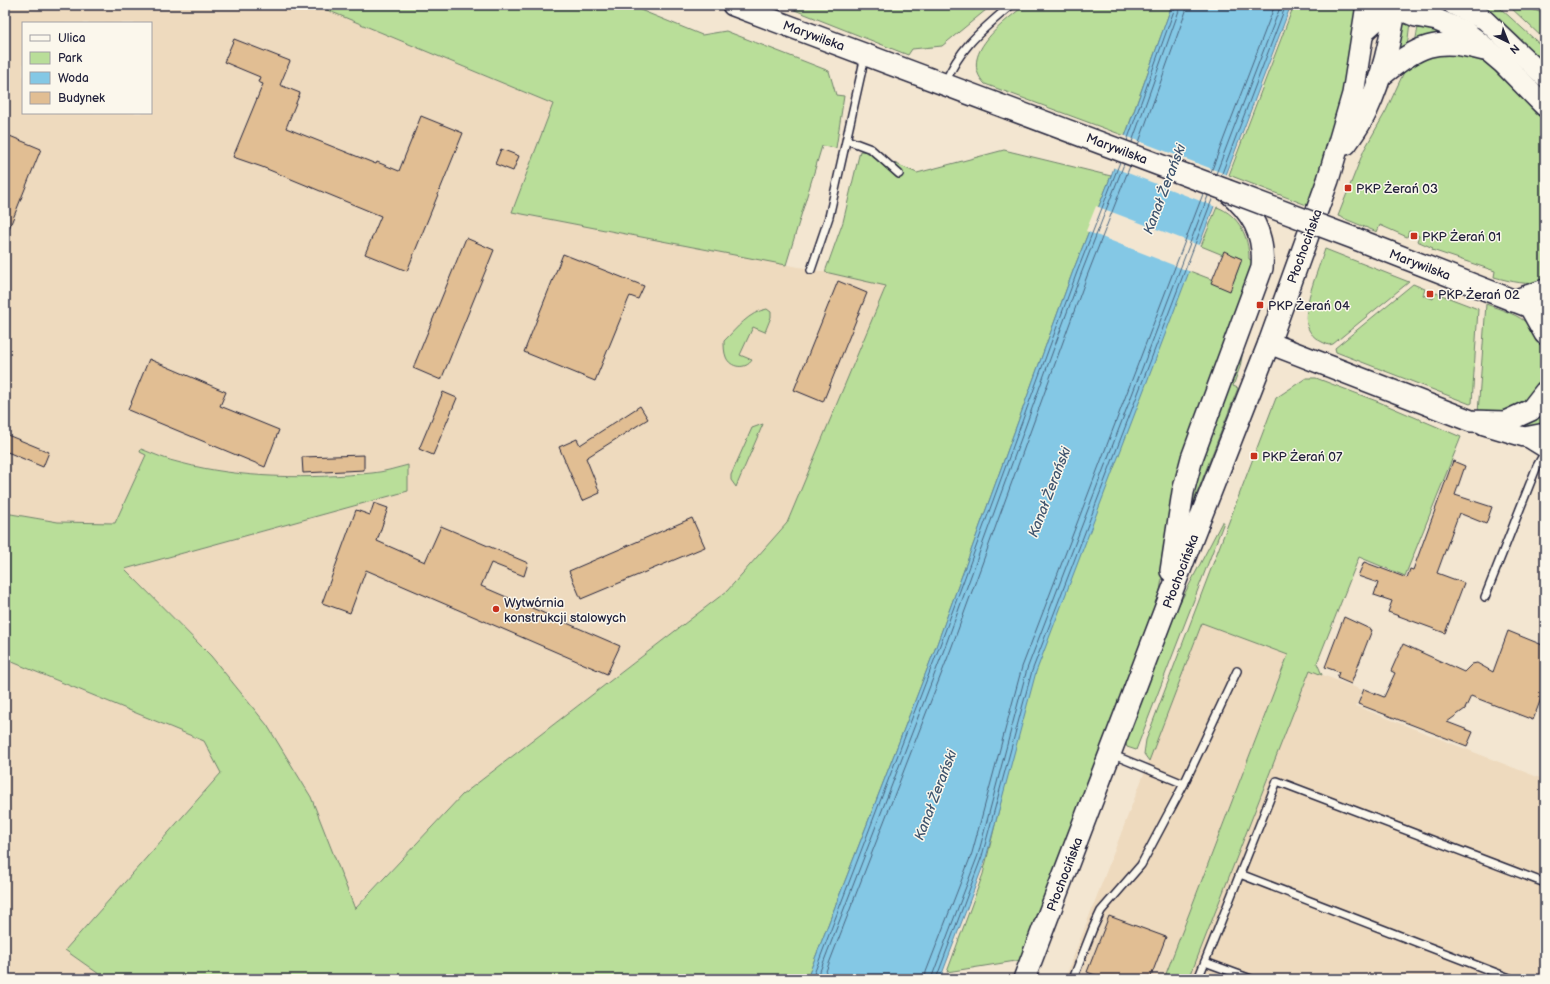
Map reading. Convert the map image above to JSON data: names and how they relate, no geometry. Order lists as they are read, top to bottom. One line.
{"streets":{"main road":["Marywilska","Płochocińska"]},"water":["Kanał Żerański"],"places":{"transit":["PKP Żerań 03","PKP Żerań 01","PKP Żerań 02","PKP Żerań 04","PKP Żerań 07"],"other":["Wytwórnia konstrukcji stalowych"]},"legend":["Ulica","Park","Woda","Budynek"],"north":"bottom right"}
